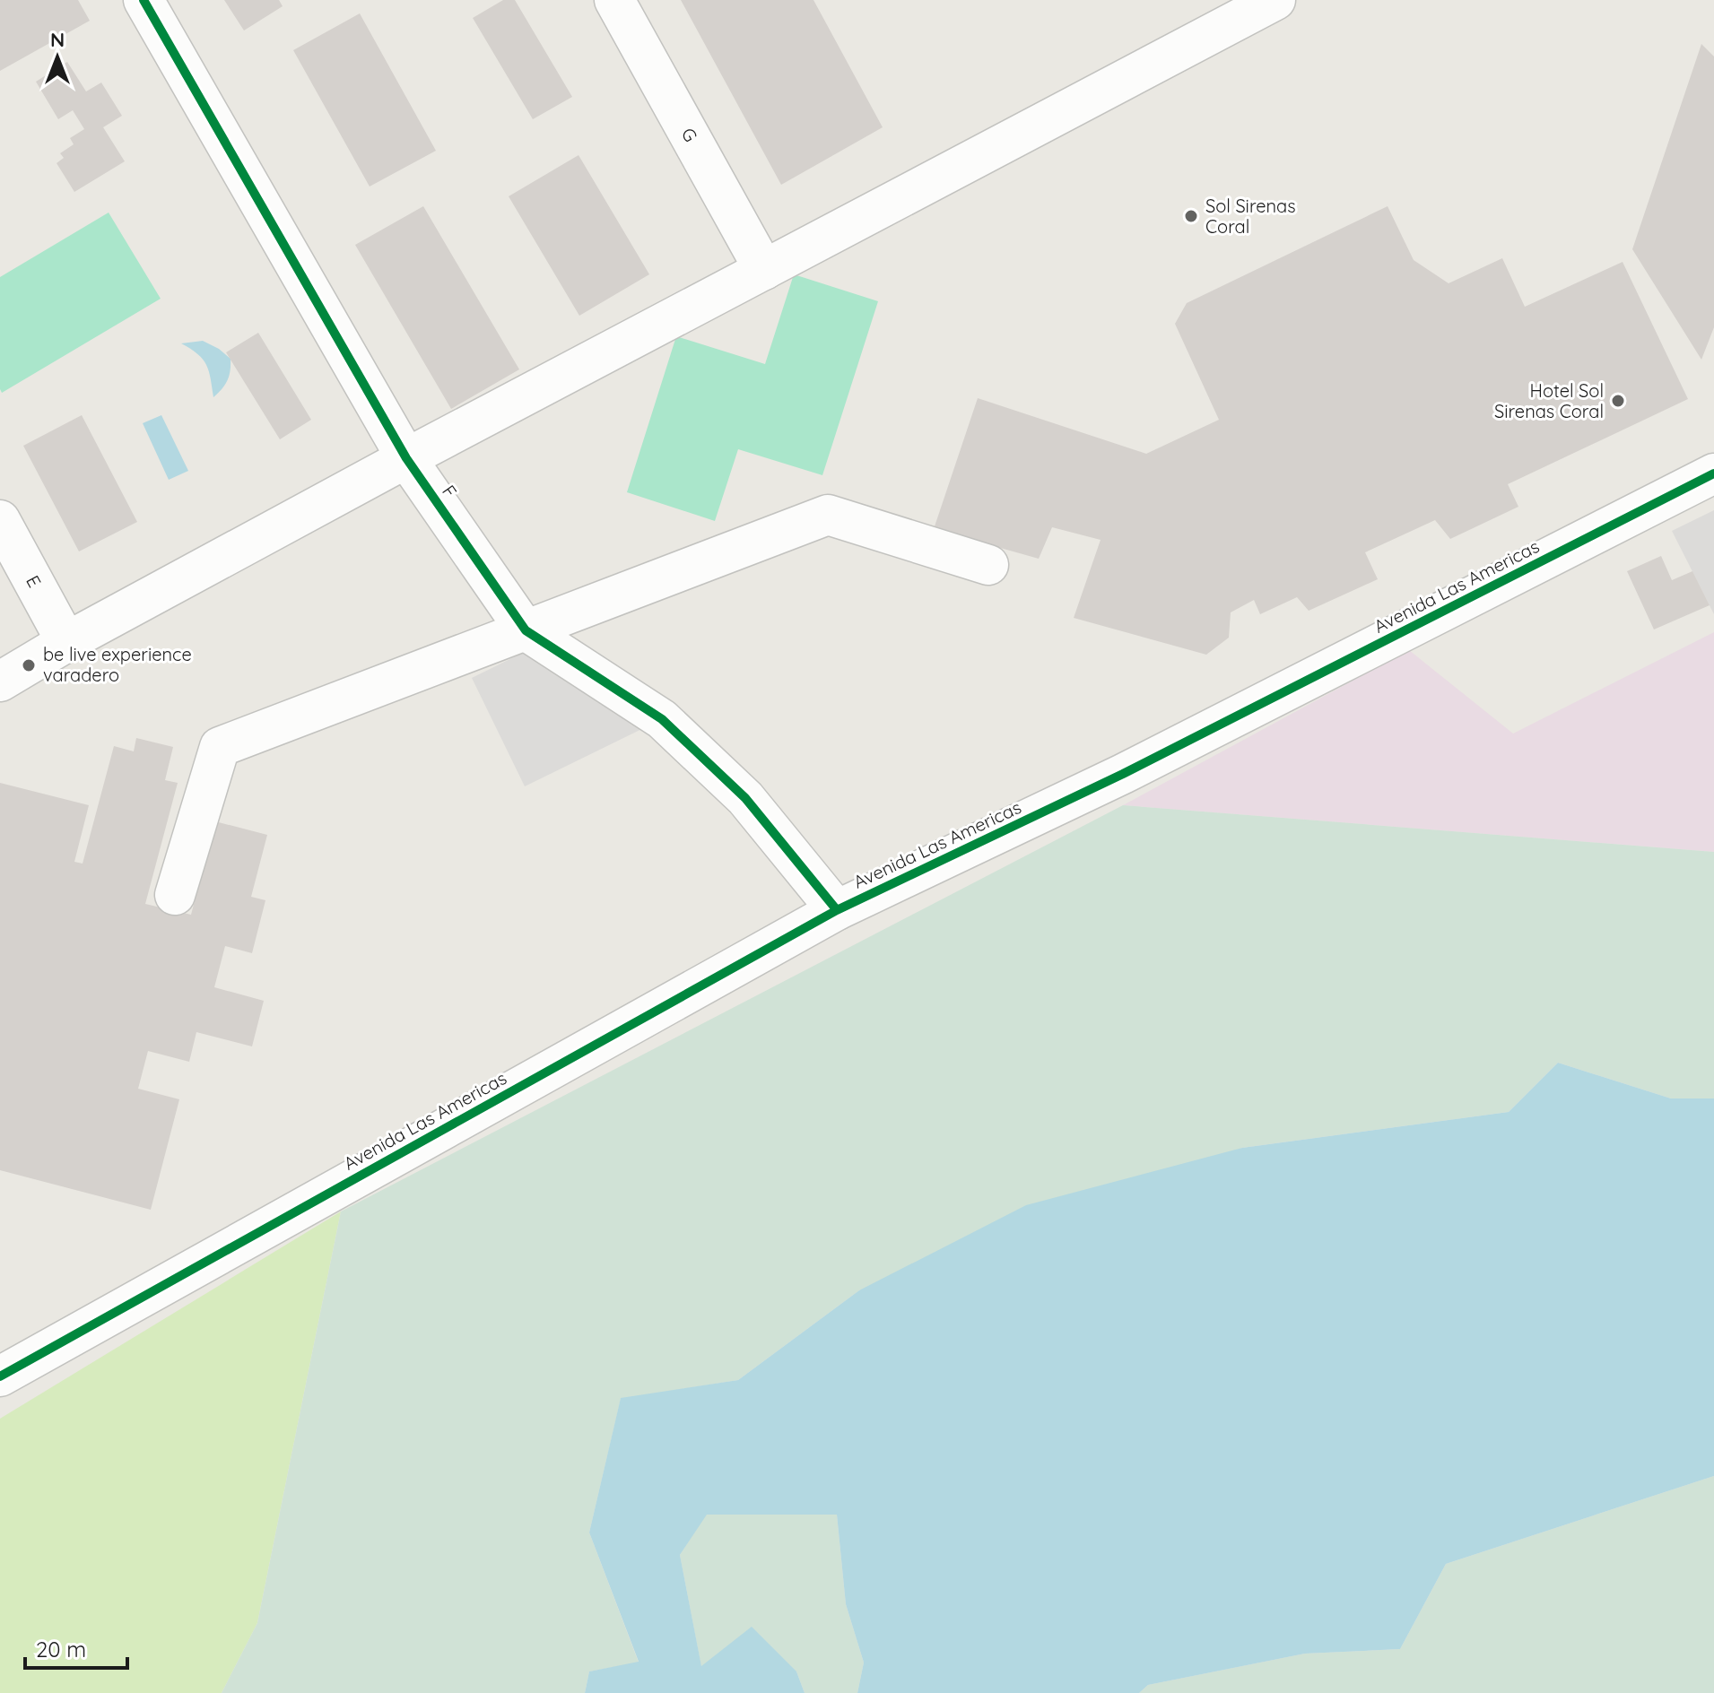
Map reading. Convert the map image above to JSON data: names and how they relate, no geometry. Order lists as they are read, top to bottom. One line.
{"streets":{"street":["G","F","E","Avenida Las Americas"]},"crossings":[["F","Avenida Las Americas"]],"places":["Sol Sirenas Coral","Hotel Sol Sirenas Coral","be live experience varadero"],"scale_bar":"20 m","north":"top"}
